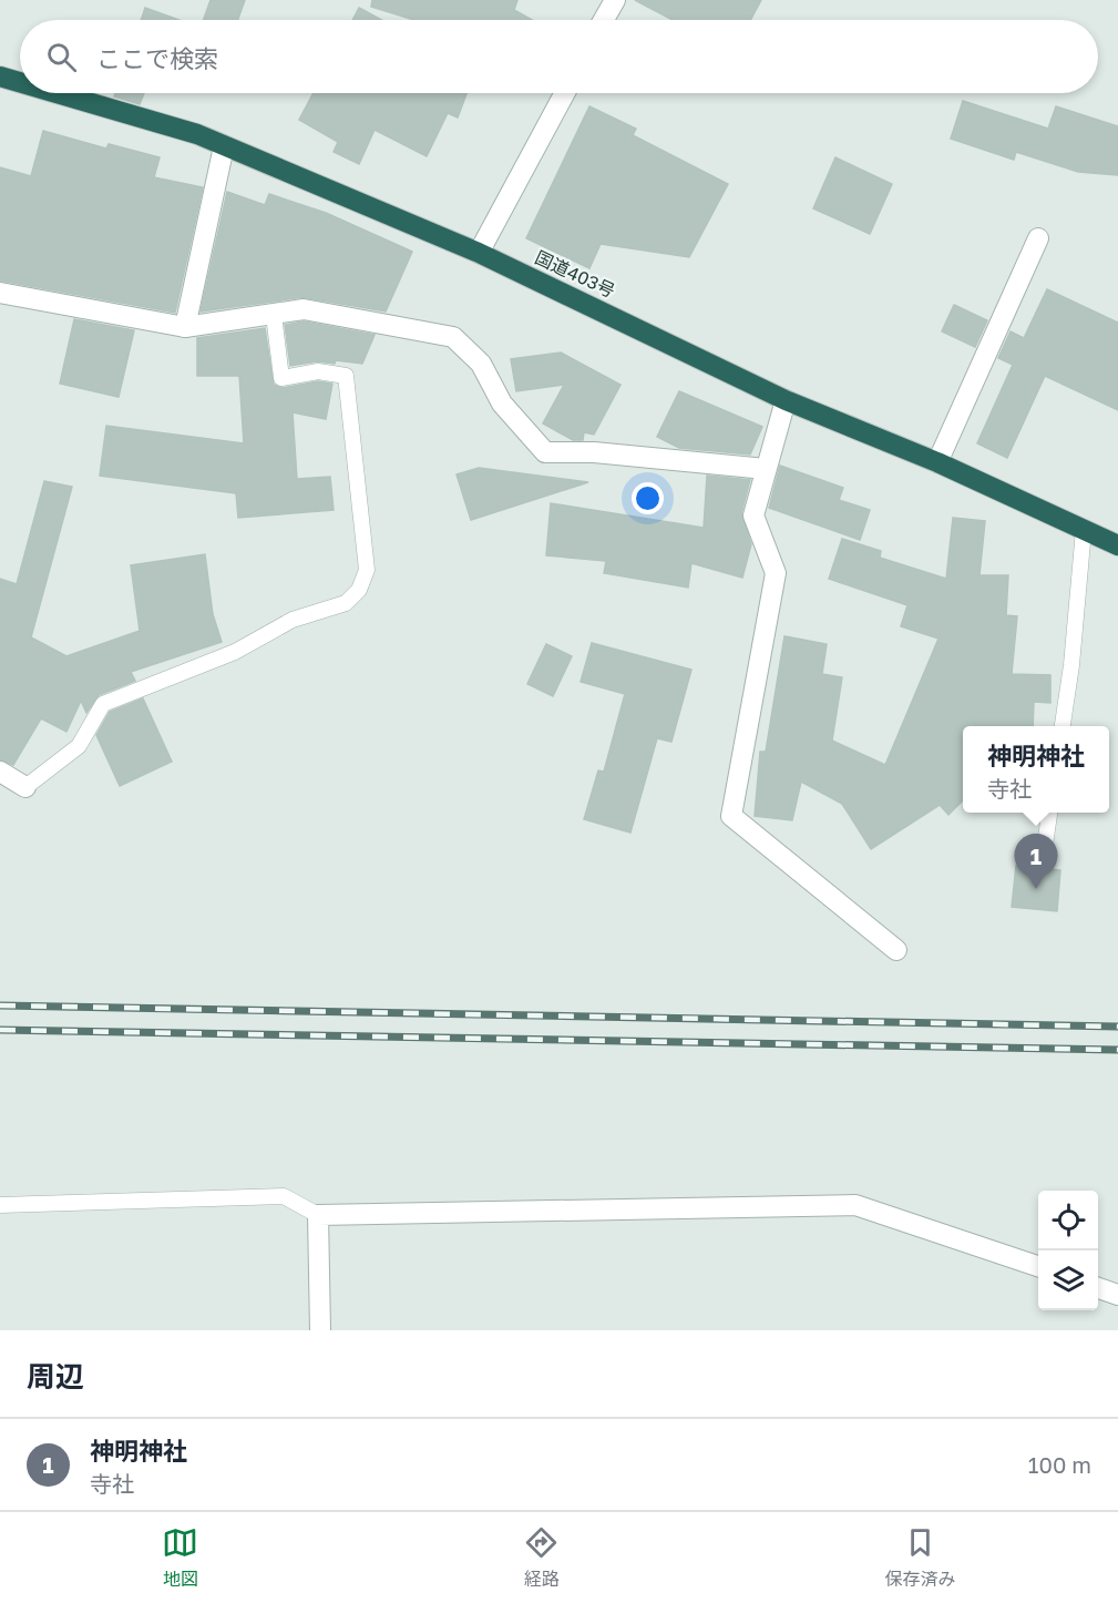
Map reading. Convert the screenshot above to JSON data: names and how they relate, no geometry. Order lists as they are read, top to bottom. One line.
{"streets":{"highway":["国道403号"]},"page":{"search":"ここで検索","popup":["神明神社","寺社"],"pins":"1","heading":"周辺","list":[{"mark":"1","name":"神明神社","note":"寺社","value":"100 m"}],"nav":["地図","経路","保存済み"]}}
